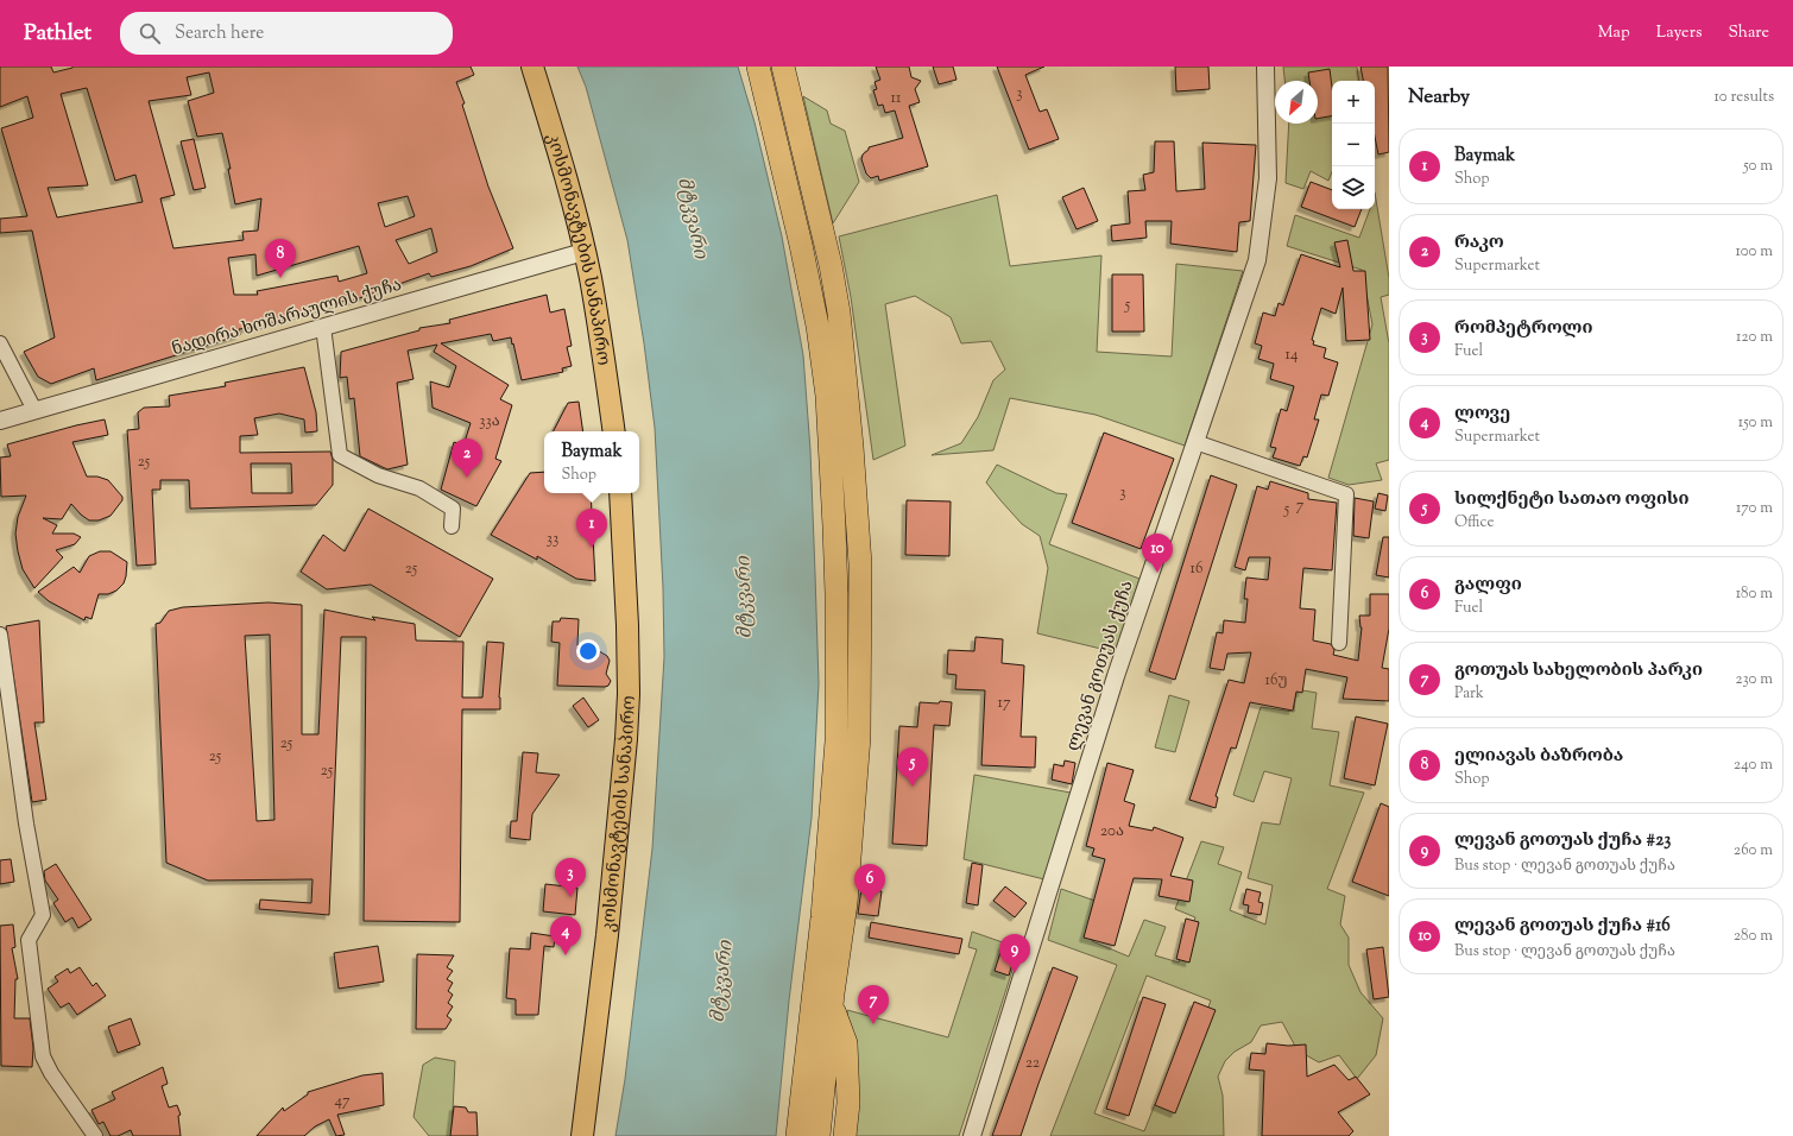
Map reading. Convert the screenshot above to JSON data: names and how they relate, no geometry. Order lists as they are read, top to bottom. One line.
{"streets":{"main road":["კოსმონავტების სანაპირო"],"street":["ნადირა ხოშარაულის ქუჩა","ლევან გოთუას ქუჩა"]},"crossings":[["კოსმონავტების სანაპირო","ნადირა ხოშარაულის ქუჩა"]],"water":["მტკვარი"],"house_numbers":["3","11","5","14","33ა","25","3","7","5","33","25","16","16უ","17","25","25","25","20ა","22","47"],"north":"bottom left","page":{"header":"Pathlet","search":"Search here","nav":["Map","Layers","Share"],"heading":["Nearby","10 results"],"map_buttons":["+","−"],"list":[{"mark":"1","name":"Baymak","note":"Shop","value":"50 m"},{"mark":"2","name":"რაკო","note":"Supermarket","value":"100 m"},{"mark":"3","name":"რომპეტროლი","note":"Fuel","value":"120 m"},{"mark":"4","name":"ლოვე","note":"Supermarket","value":"150 m"},{"mark":"5","name":"სილქნეტი სათაო ოფისი","note":"Office","value":"170 m"},{"mark":"6","name":"გალფი","note":"Fuel","value":"180 m"},{"mark":"7","name":"გოთუას სახელობის პარკი","note":"Park","value":"230 m"},{"mark":"8","name":"ელიავას ბაზრობა","note":"Shop","value":"240 m"},{"mark":"9","name":"ლევან გოთუას ქუჩა #23","note":"Bus stop · ლევან გოთუას ქუჩა","value":"260 m"},{"mark":"10","name":"ლევან გოთუას ქუჩა #16","note":"Bus stop · ლევან გოთუას ქუჩა","value":"280 m"}],"pins":["8","2","1","10","5","3","6","4","9","7"],"popup":["Baymak","Shop"]}}
